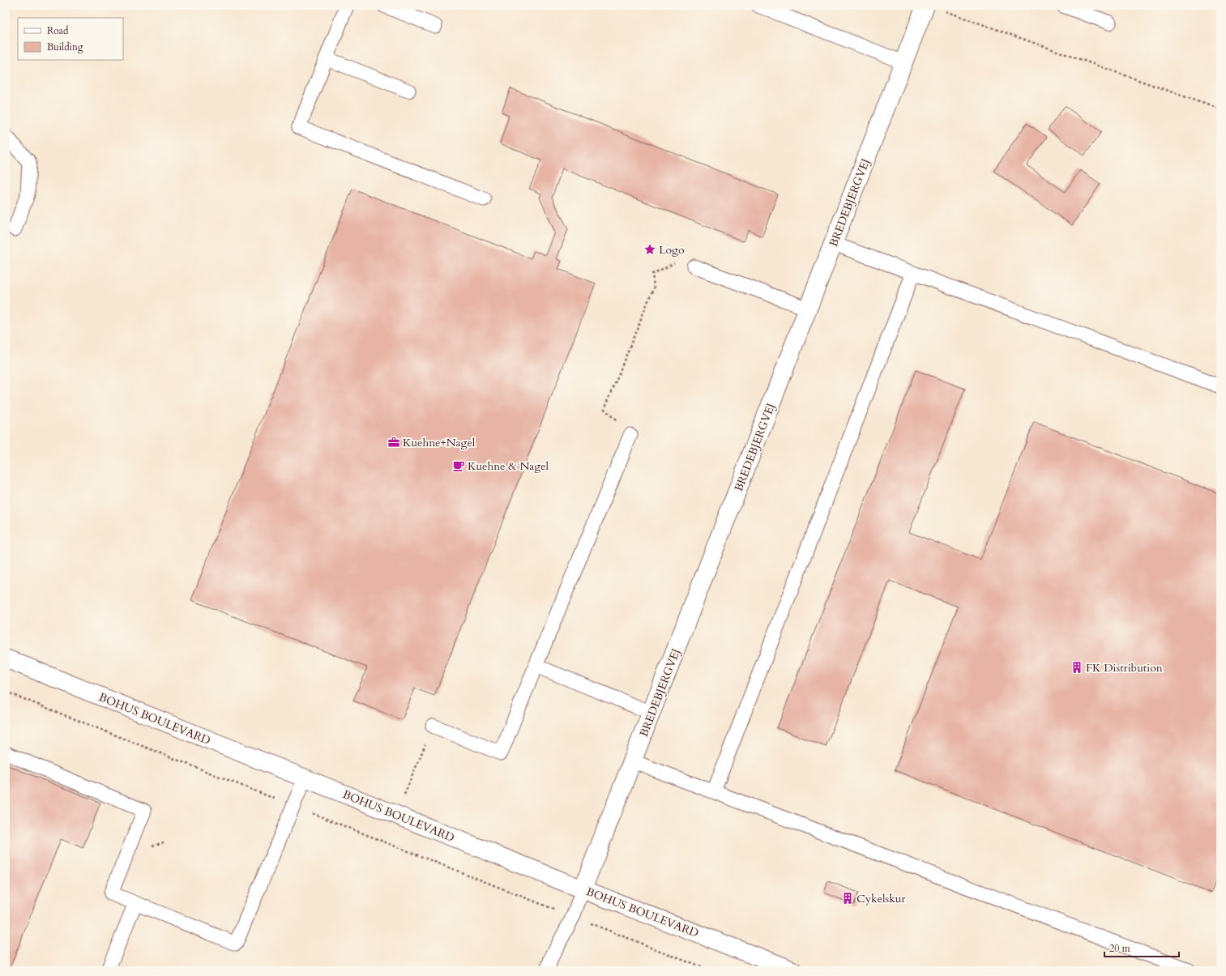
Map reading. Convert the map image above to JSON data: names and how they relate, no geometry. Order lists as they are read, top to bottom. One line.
{"streets":{"street":["BREDEBJERGVEJ","BOHUS BOULEVARD"]},"crossings":[["BREDEBJERGVEJ","BOHUS BOULEVARD"]],"places":{"place":["Logo"],"office":["Kuehne+Nagel"],"cafe":["Kuehne & Nagel"],"building":["FK Distribution","Cykelskur"]},"legend":["Road","Building"],"scale_bar":"20 m"}
